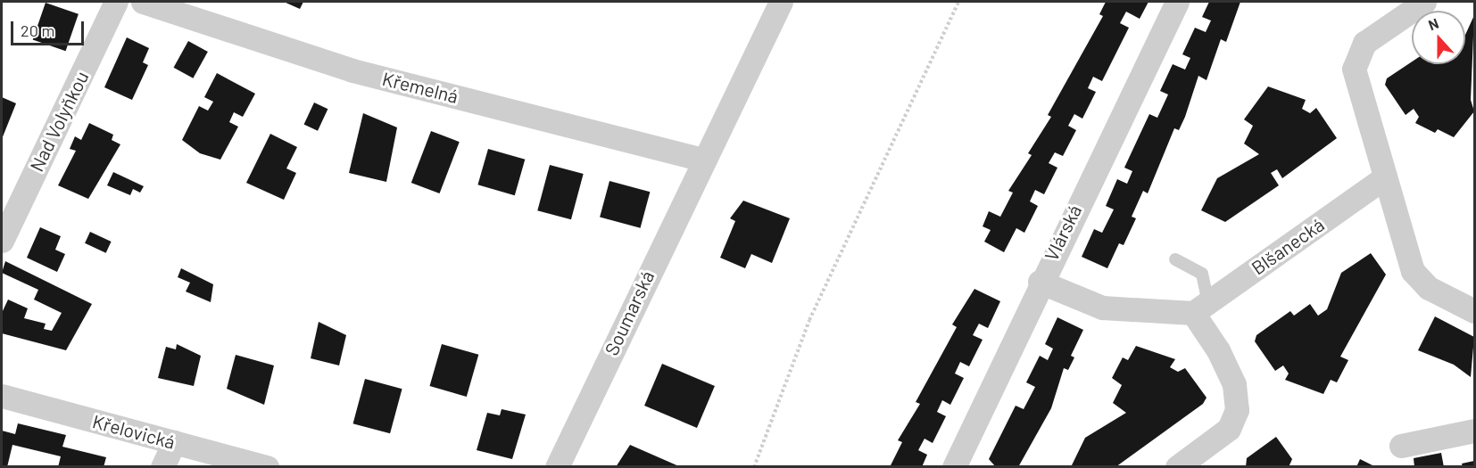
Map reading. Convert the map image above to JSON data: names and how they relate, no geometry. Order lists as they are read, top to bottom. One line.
{"streets":{"street":["Křemelná","Nad Volyňkou","Vlárská","Blšanecká","Soumarská","Křelovická"]},"crossings":[["Křemelná","Soumarská"]],"scale_bar":"20 m","north":"top"}
